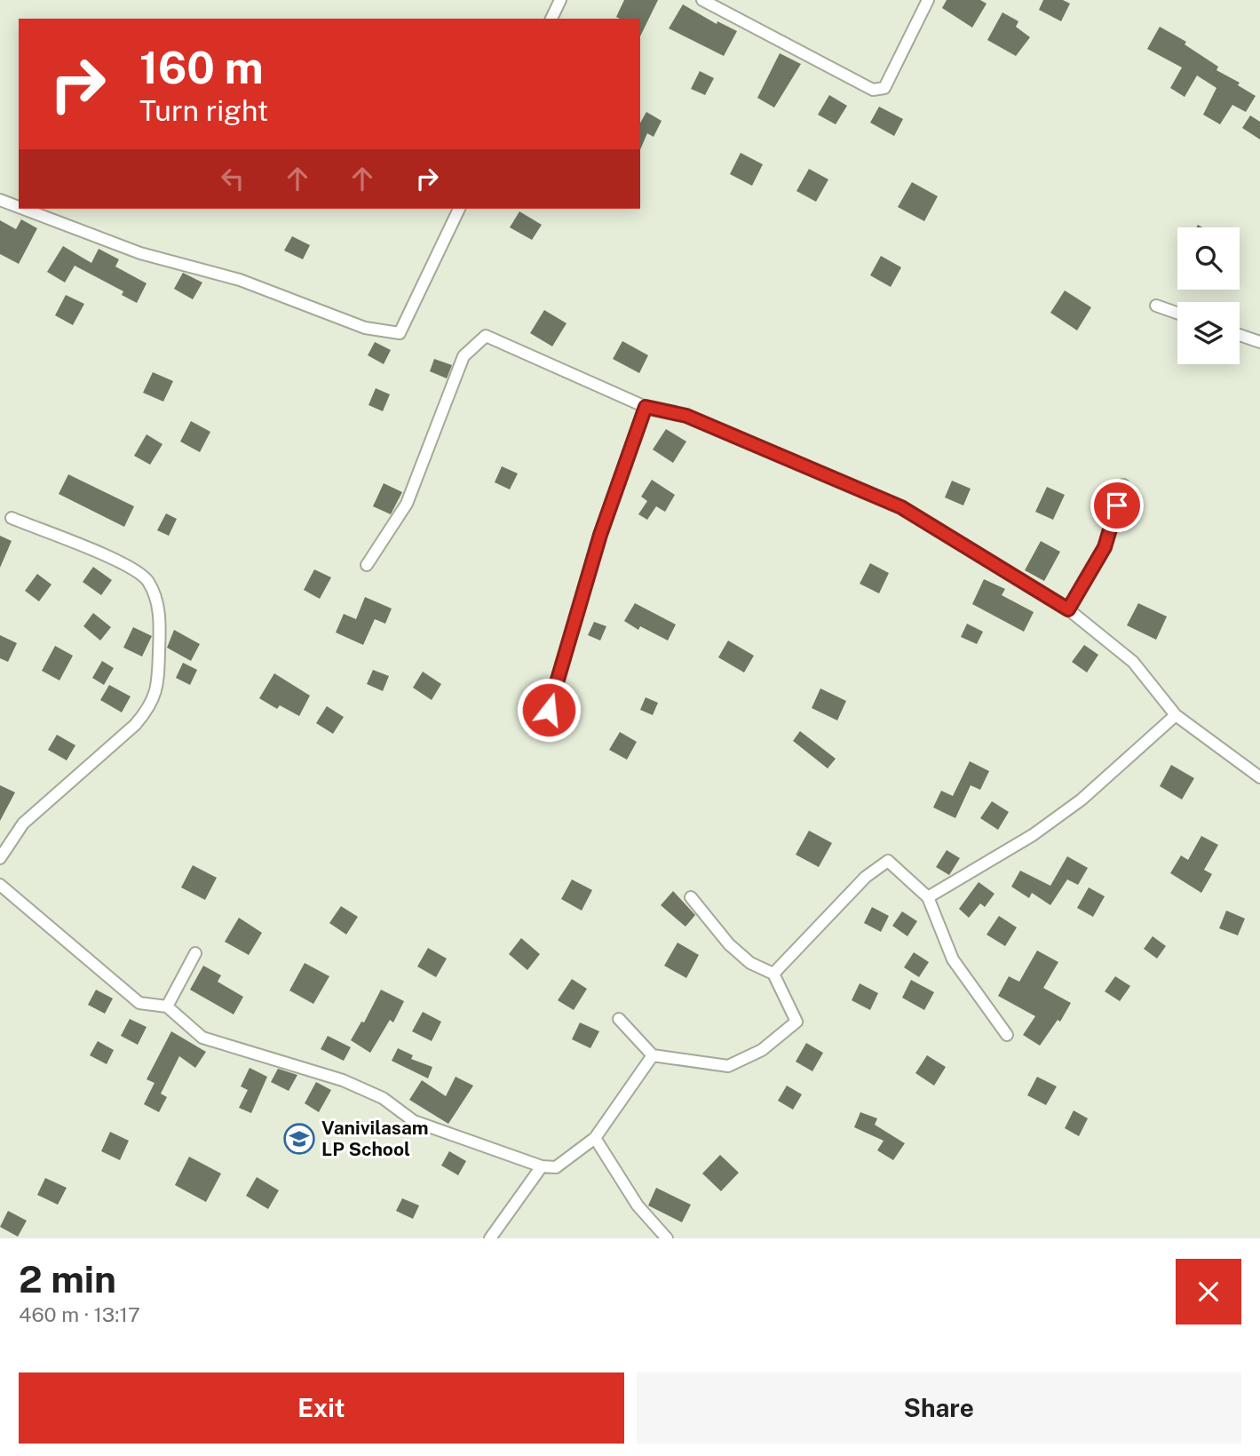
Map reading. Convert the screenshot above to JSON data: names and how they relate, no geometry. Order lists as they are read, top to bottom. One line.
{"places":{"school or university":["Vanivilasam LP School"]},"page":{"turn":["160 m","Turn right"],"heading":["2 min","460 m · 13:17"],"buttons":["Exit","Share"]}}
